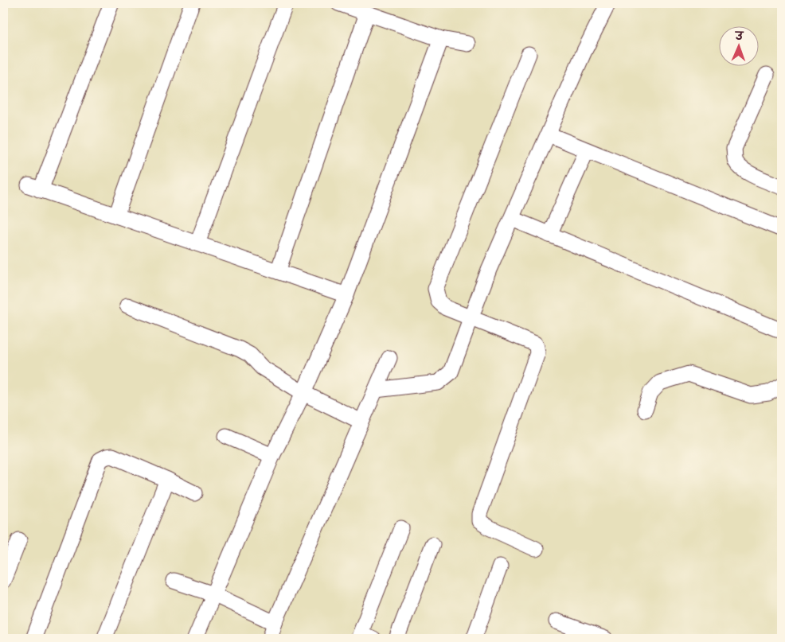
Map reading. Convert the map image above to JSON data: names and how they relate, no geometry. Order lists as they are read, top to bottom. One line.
{"north":"top"}
